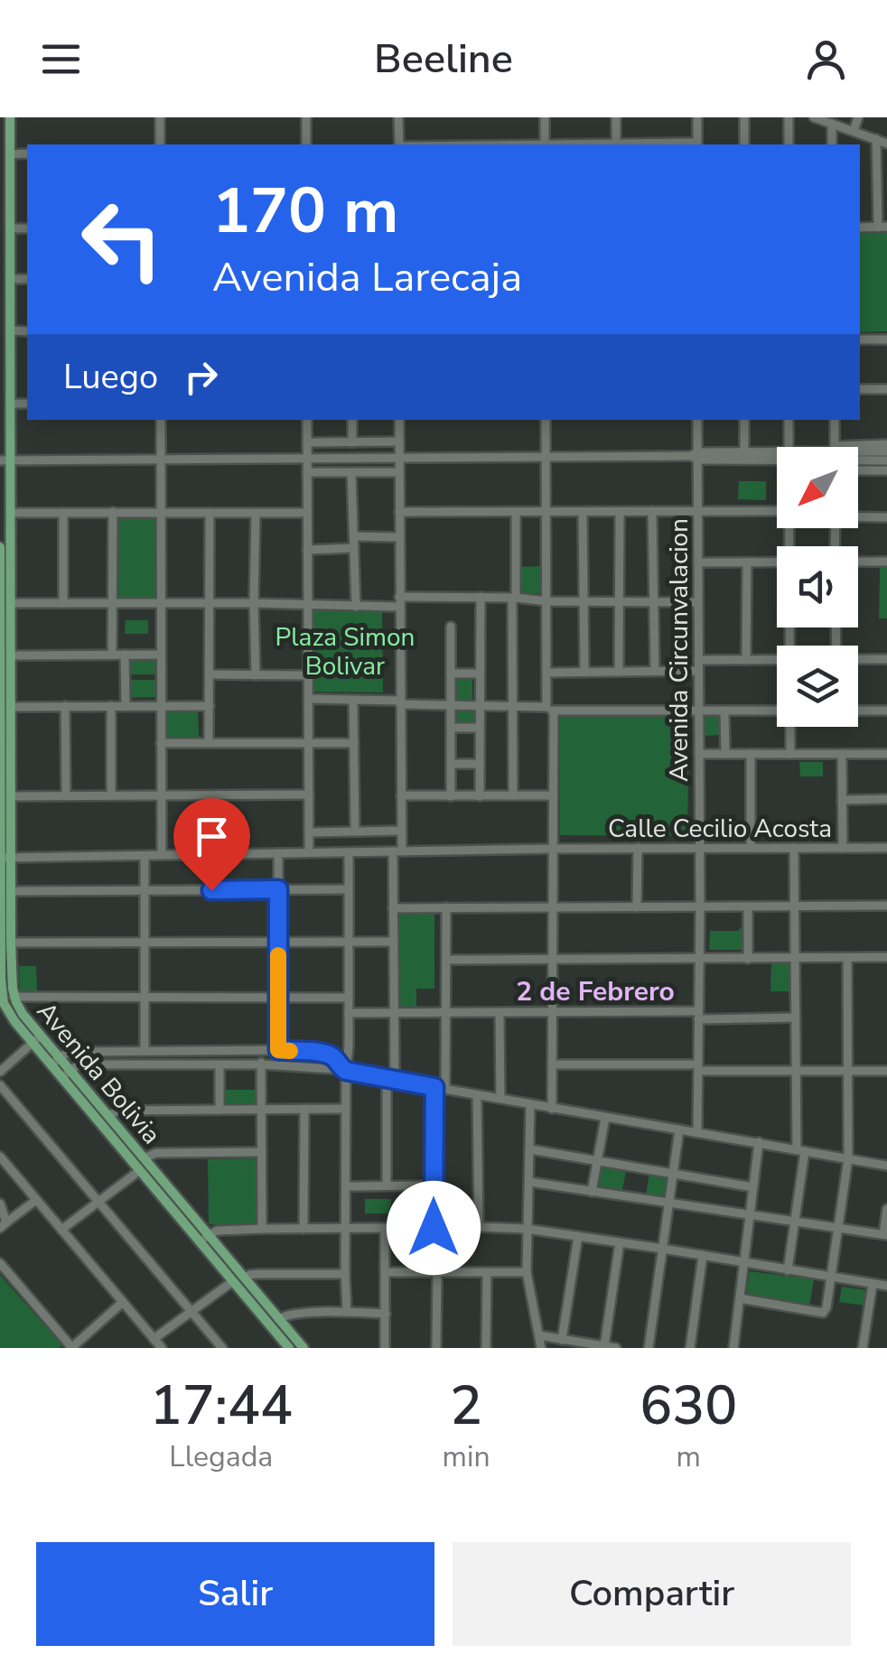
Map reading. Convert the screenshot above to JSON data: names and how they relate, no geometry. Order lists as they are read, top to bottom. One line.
{"streets":{"main road":["Avenida Bolivia"],"street":["Avenida Circunvalacion","Calle Cecilio Acosta"]},"crossings":[["Avenida Circunvalacion","Calle Cecilio Acosta"],["Calle Cecilio Acosta","Avenida Bolivia"]],"districts":["2 de Febrero"],"parks":["Plaza Simon Bolivar"],"north":"bottom left","page":{"header":"Beeline","turn":["170 m","Avenida Larecaja"],"then":"Luego","eta":["17:44","Llegada","2","min","630","m"],"buttons":["Salir","Compartir"]}}
